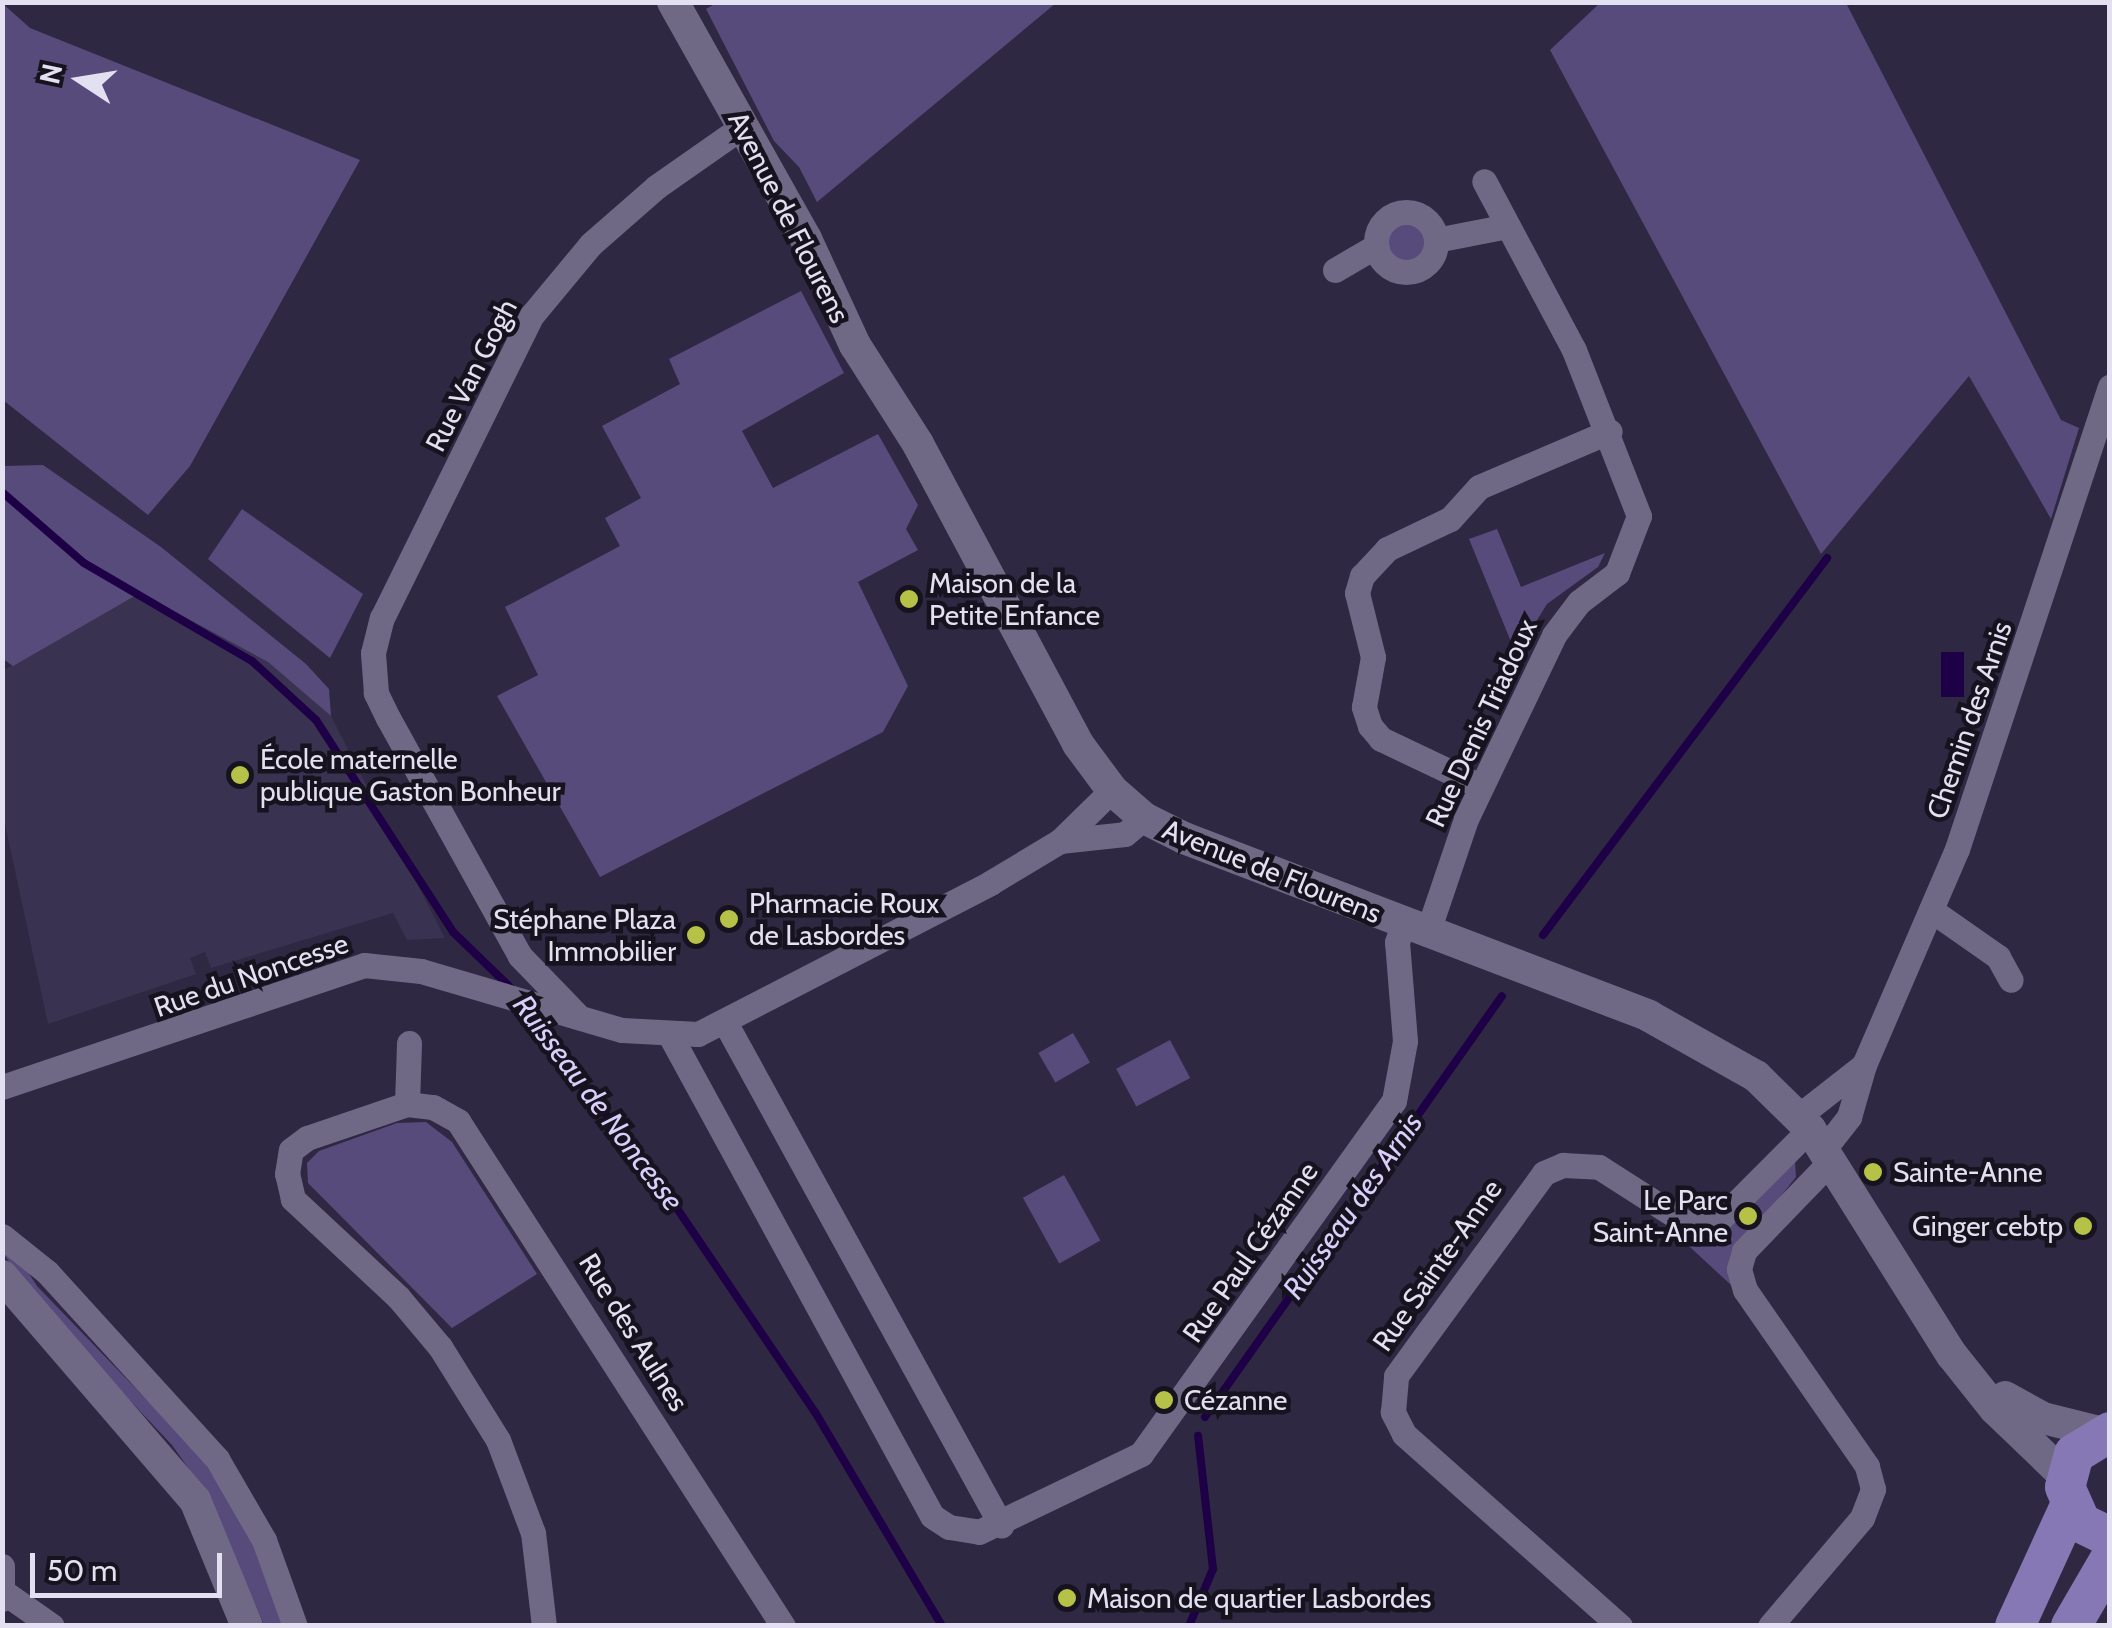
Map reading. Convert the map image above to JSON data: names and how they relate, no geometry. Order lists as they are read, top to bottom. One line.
{"streets":{"street":["Avenue de Flourens","Rue Van Gogh","Chemin des Arnis","Rue Denis Triadoux","Rue du Noncesse","Rue Paul Cézanne","Rue Sainte-Anne","Rue des Aulnes"]},"crossings":[["Avenue de Flourens","Rue Van Gogh"],["Avenue de Flourens","Chemin des Arnis"],["Avenue de Flourens","Rue Denis Triadoux"],["Avenue de Flourens","Rue Paul Cézanne"],["Avenue de Flourens","Rue Sainte-Anne"],["Rue Van Gogh","Rue du Noncesse"],["Chemin des Arnis","Rue Sainte-Anne"],["Rue Denis Triadoux","Rue Paul Cézanne"],["Rue du Noncesse","Rue Paul Cézanne"]],"water":["Ruisseau de Noncesse","Ruisseau des Arnis"],"places":["Maison de la Petite Enfance","École maternelle publique Gaston Bonheur","Pharmacie Roux de Lasbordes","Stéphane Plaza Immobilier","Sainte-Anne","Le Parc Saint-Anne","Ginger cebtp","Cézanne","Maison de quartier Lasbordes"],"scale_bar":"50 m","north":"left"}
